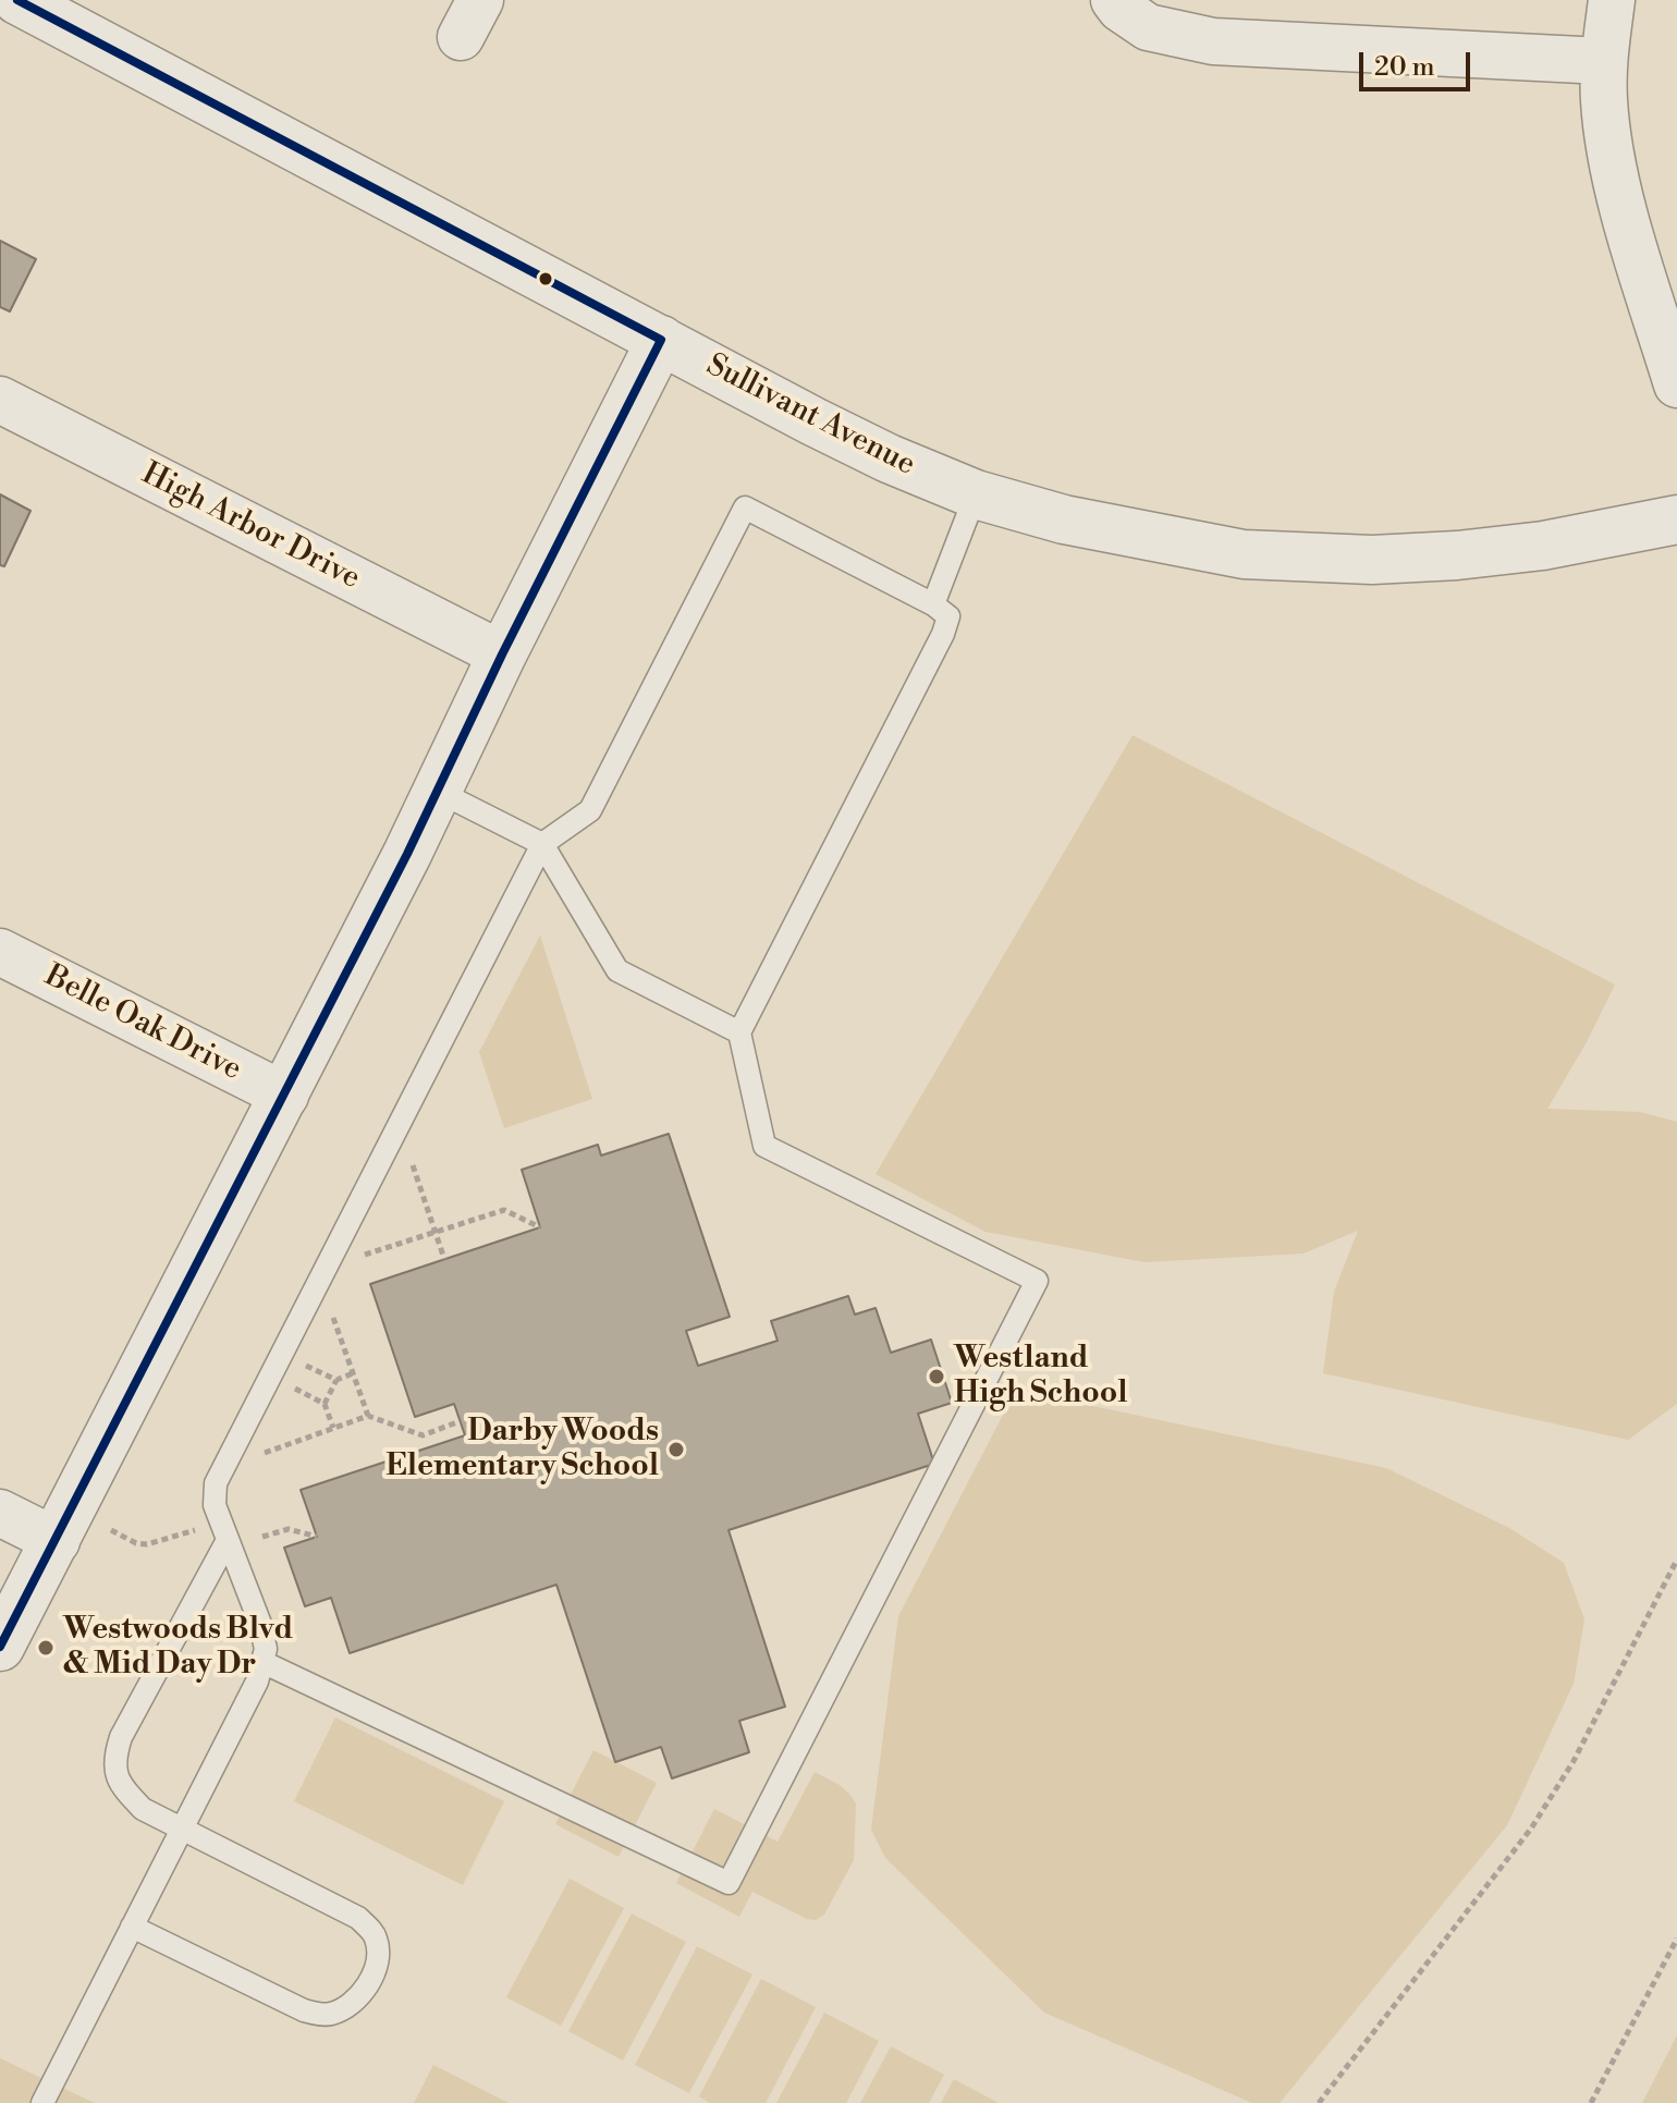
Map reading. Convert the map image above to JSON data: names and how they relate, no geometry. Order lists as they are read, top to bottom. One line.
{"streets":{"street":["Sullivant Avenue","High Arbor Drive","Belle Oak Drive"]},"places":["Westland High School","Darby Woods Elementary School","Westwoods Blvd & Mid Day Dr"],"scale_bar":"20 m"}
